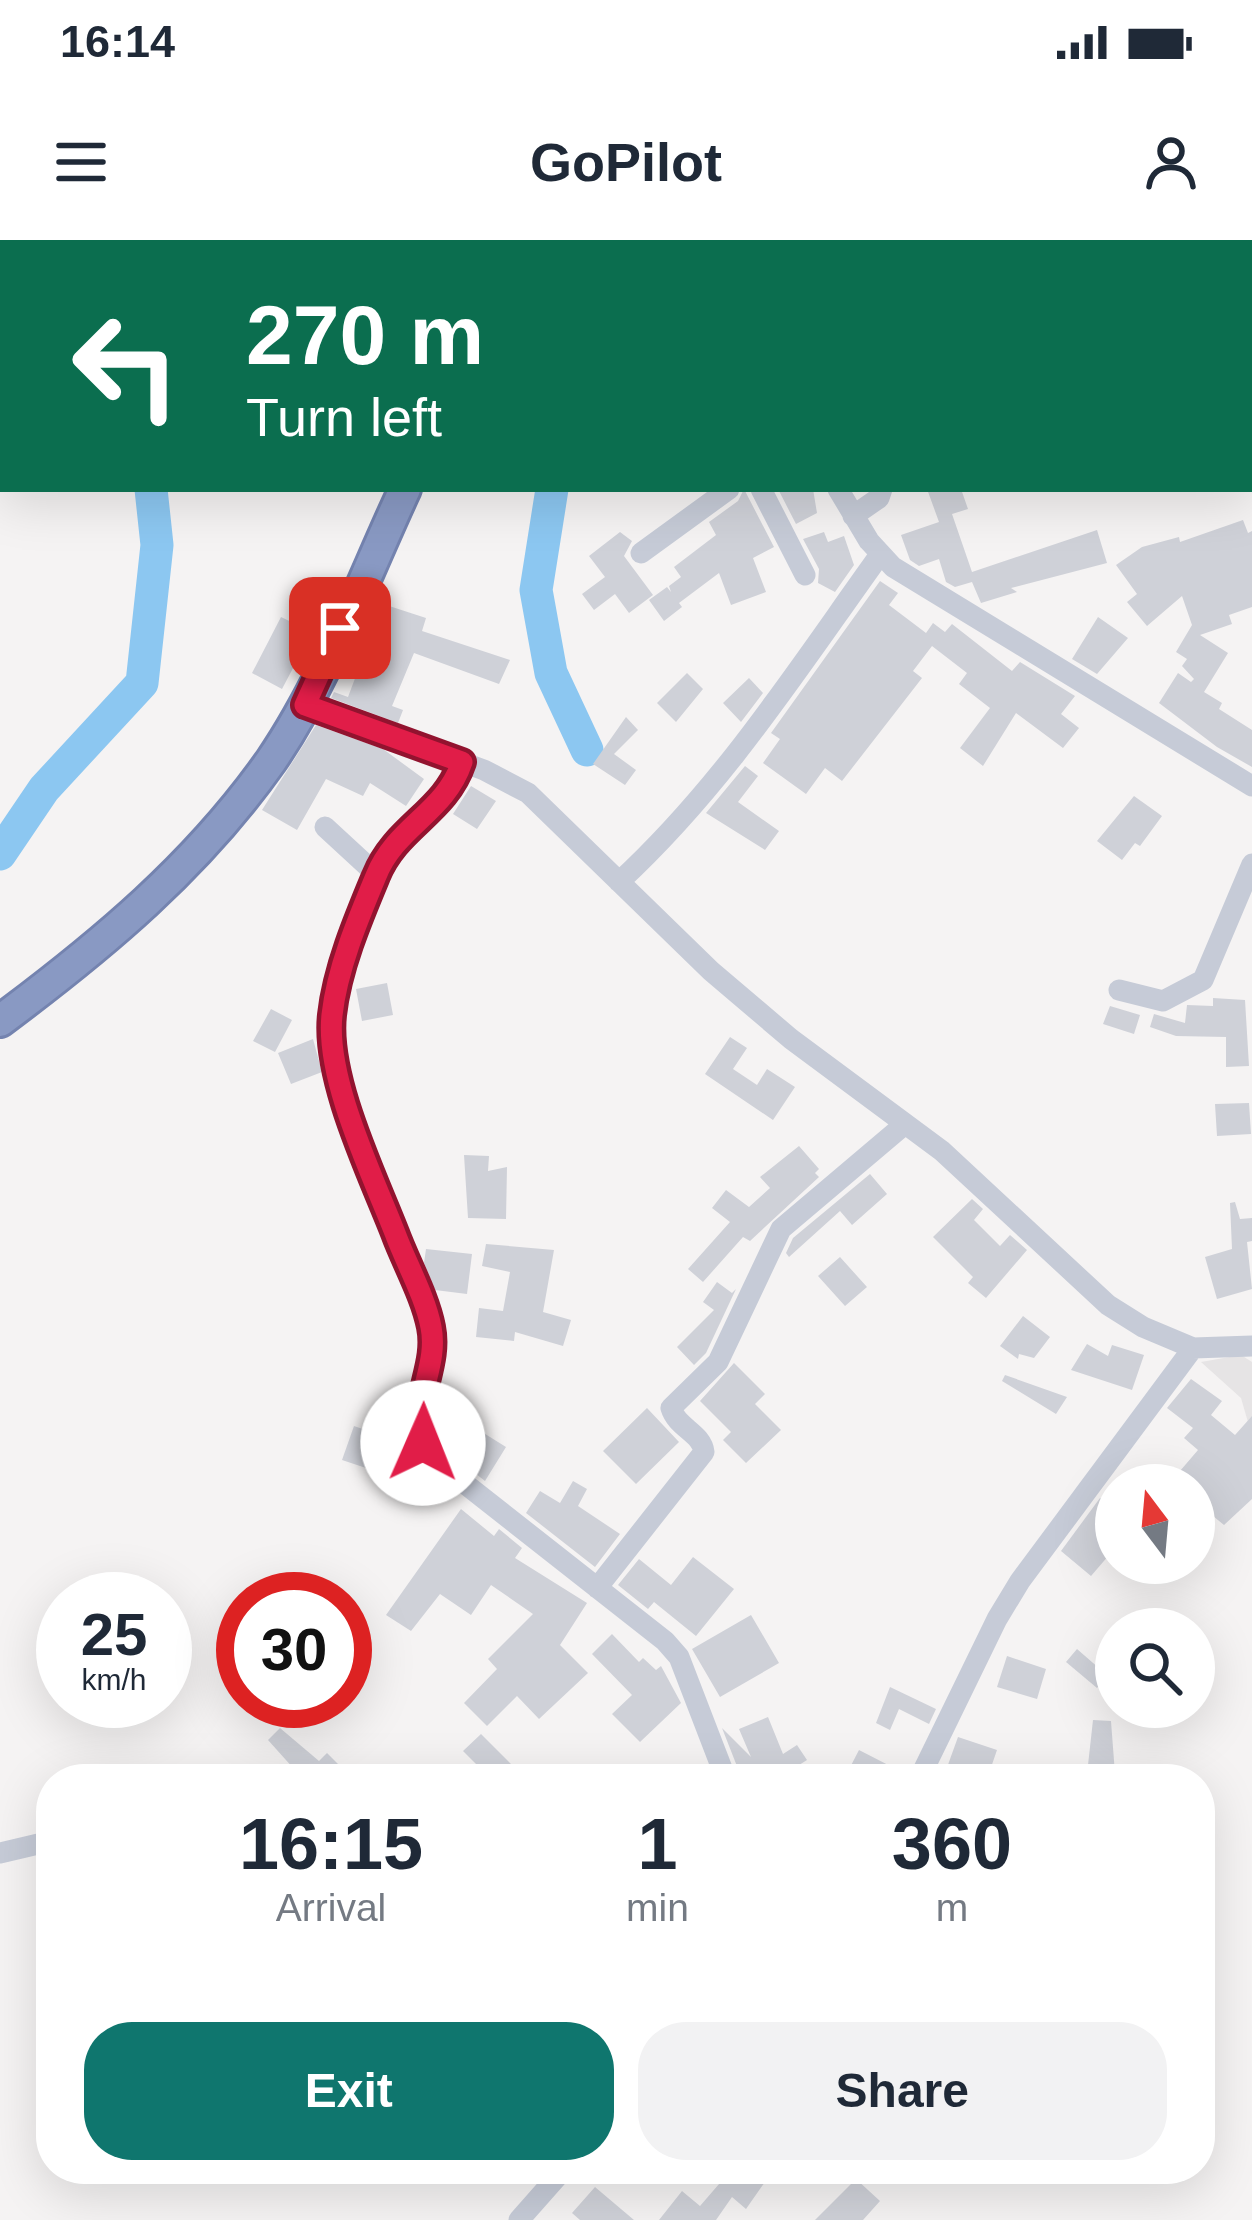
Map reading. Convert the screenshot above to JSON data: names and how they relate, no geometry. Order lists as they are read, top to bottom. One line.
{"north":"top","page":{"status":"16:14","header":"GoPilot","turn":["270 m","Turn left"],"speed":"25 km/h","limit":"30","eta":["16:15","Arrival","1","min","360","m"],"buttons":["Exit","Share"]}}
